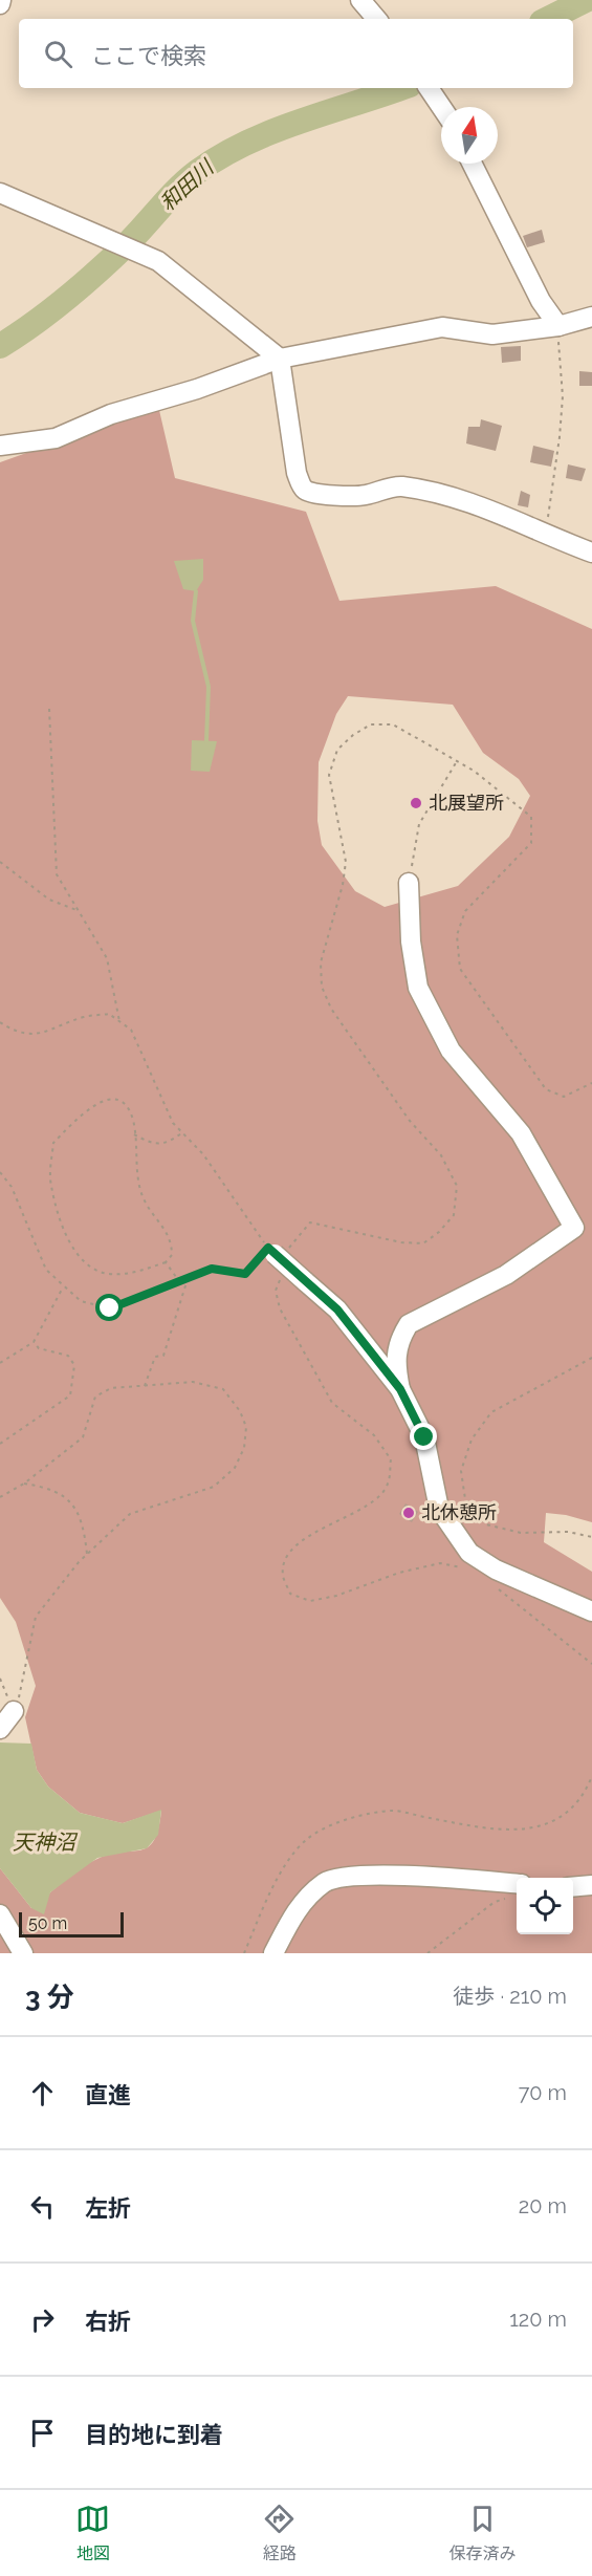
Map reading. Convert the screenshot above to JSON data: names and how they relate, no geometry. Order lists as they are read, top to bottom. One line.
{"water":["和田川","天神沼"],"places":["北展望所","北休憩所"],"scale_bar":"50 m","north":"top","page":{"search":"ここで検索","scale":"50 m","heading":["3 分","徒歩 · 210 m"],"list":[["直進","70 m"],["左折","20 m"],["右折","120 m"],"目的地に到着"],"nav":["地図","経路","保存済み"]}}
